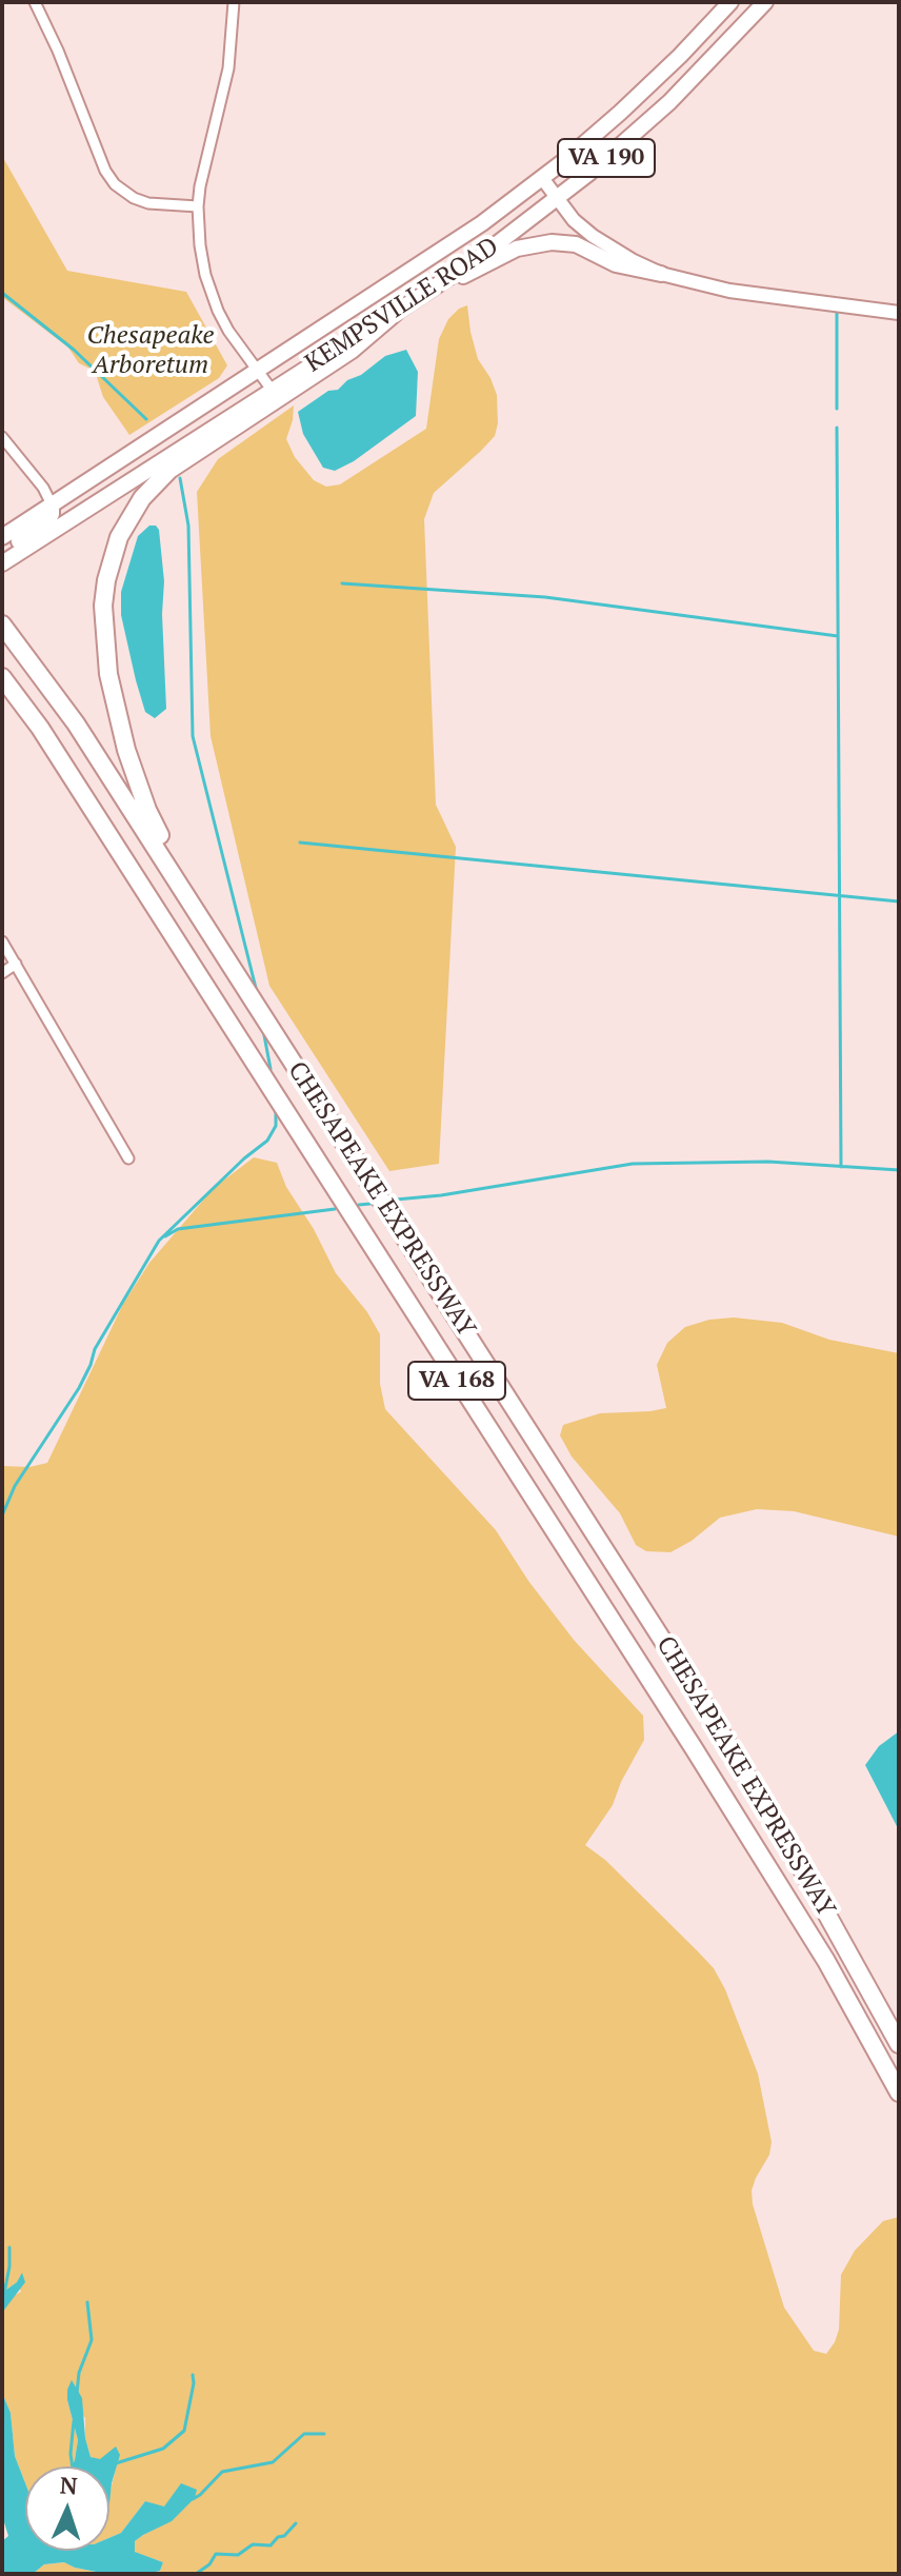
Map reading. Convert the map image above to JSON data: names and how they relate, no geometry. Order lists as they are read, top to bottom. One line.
{"streets":{"highway":["CHESAPEAKE EXPRESSWAY","VA 168"],"main road":["VA 190","KEMPSVILLE ROAD"]},"parks":["Chesapeake Arboretum"],"north":"top"}
